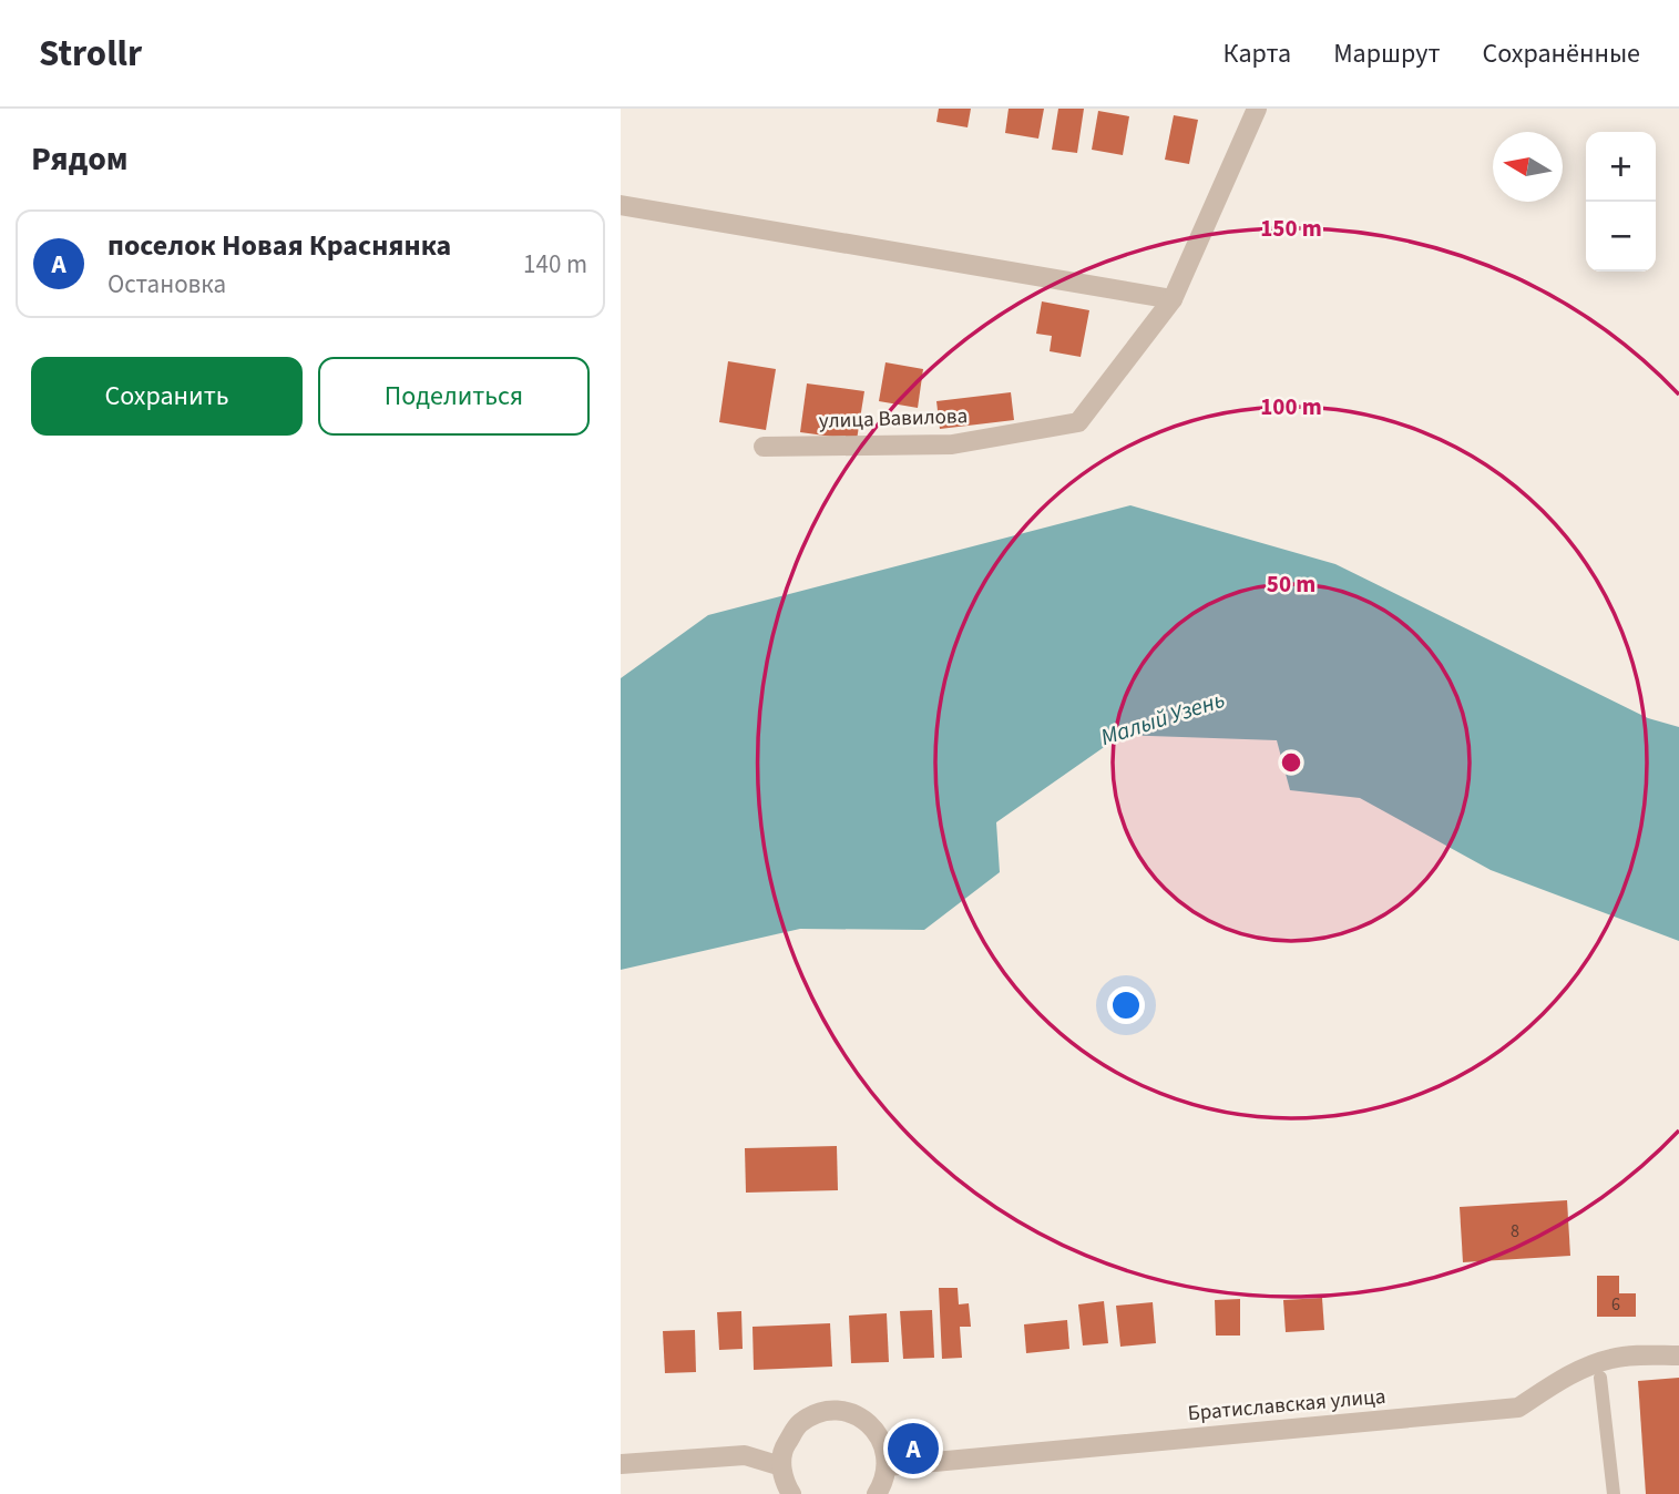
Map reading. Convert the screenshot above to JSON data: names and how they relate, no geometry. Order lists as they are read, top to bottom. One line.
{"streets":{"street":["улица Вавилова","Братиславская улица"]},"water":["Малый Узень"],"house_numbers":["8","6"],"north":"left","page":{"header":"Strollr","nav":["Карта","Маршрут","Сохранённые"],"heading":"Рядом","map_buttons":["+","−"],"list":[{"mark":"A","name":"поселок Новая Краснянка","note":"Остановка","value":"140 m"}],"buttons":["Сохранить","Поделиться"],"pins":"A"},"rings":["150 m","100 m","50 m"]}
